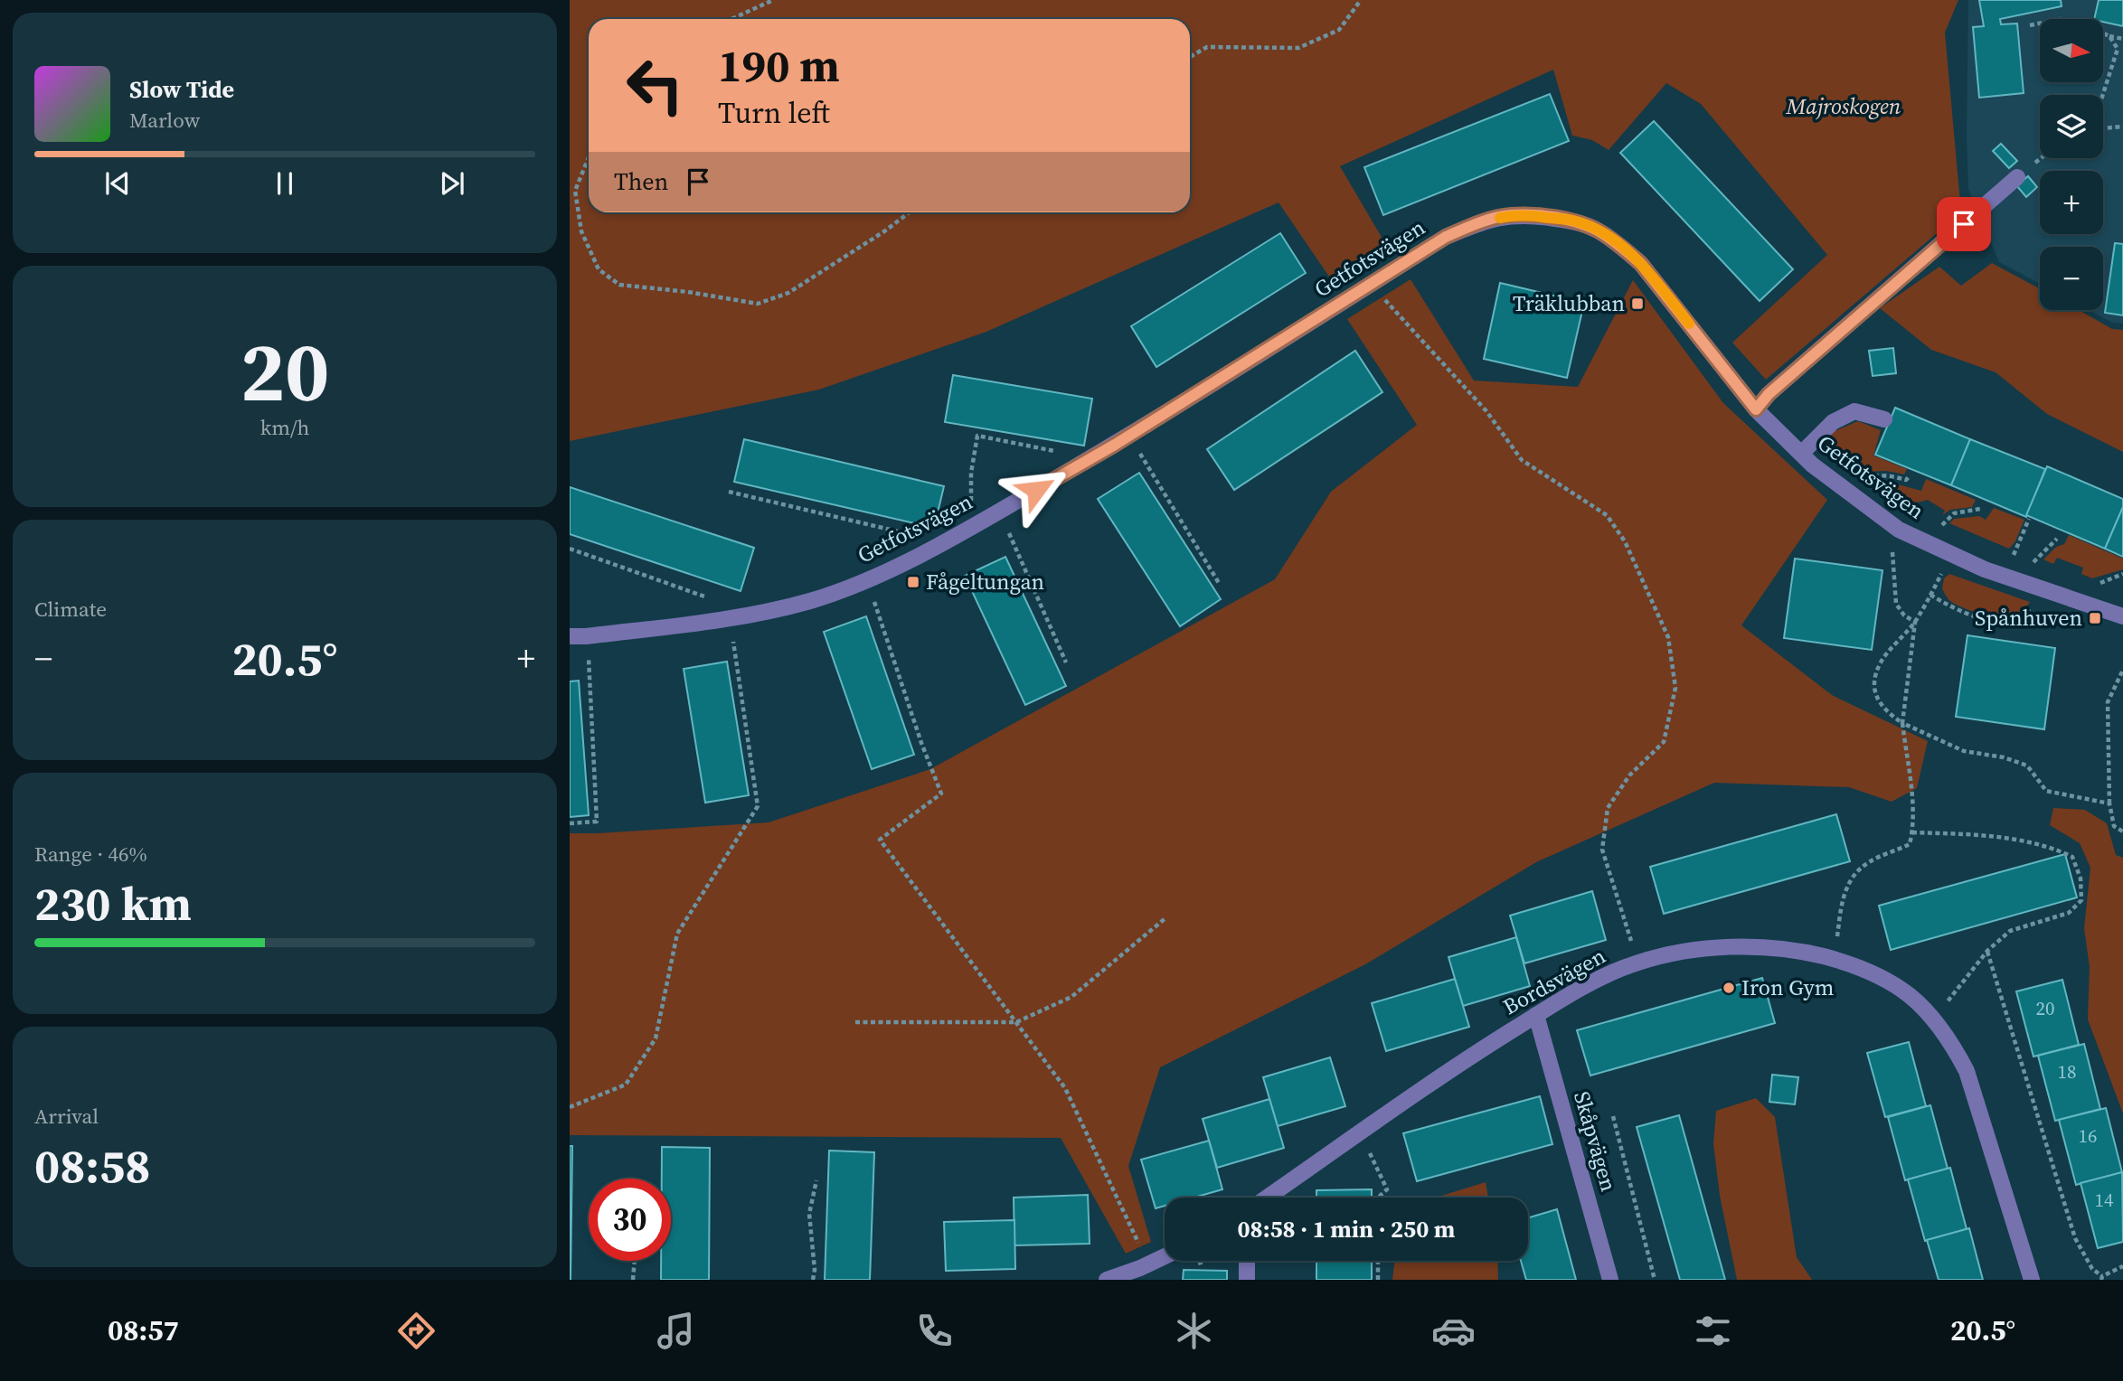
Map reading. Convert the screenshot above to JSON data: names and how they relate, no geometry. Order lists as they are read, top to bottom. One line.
{"streets":{"street":["Getfotsvägen","Bordsvägen","Skåpvägen"]},"crossings":[["Bordsvägen","Skåpvägen"]],"parks":["Majroskogen"],"places":{"transit":["Träklubban","Fågeltungan","Spånhuven"],"other":["Iron Gym"]},"house_numbers":["20","18","16","14"],"north":"right","page":{"map_buttons":["+","−"],"turn":["190 m","Turn left"],"song":["Slow Tide","Marlow"],"then":"Then","tile":[["20","km/h"],"Climate",["Range · 46%","230 km"],["Arrival","08:58"]],"heat":["−","20.5°","+"],"limit":"30","trip":"08:58 · 1 min · 250 m","tabs":["08:57","20.5°"]}}
